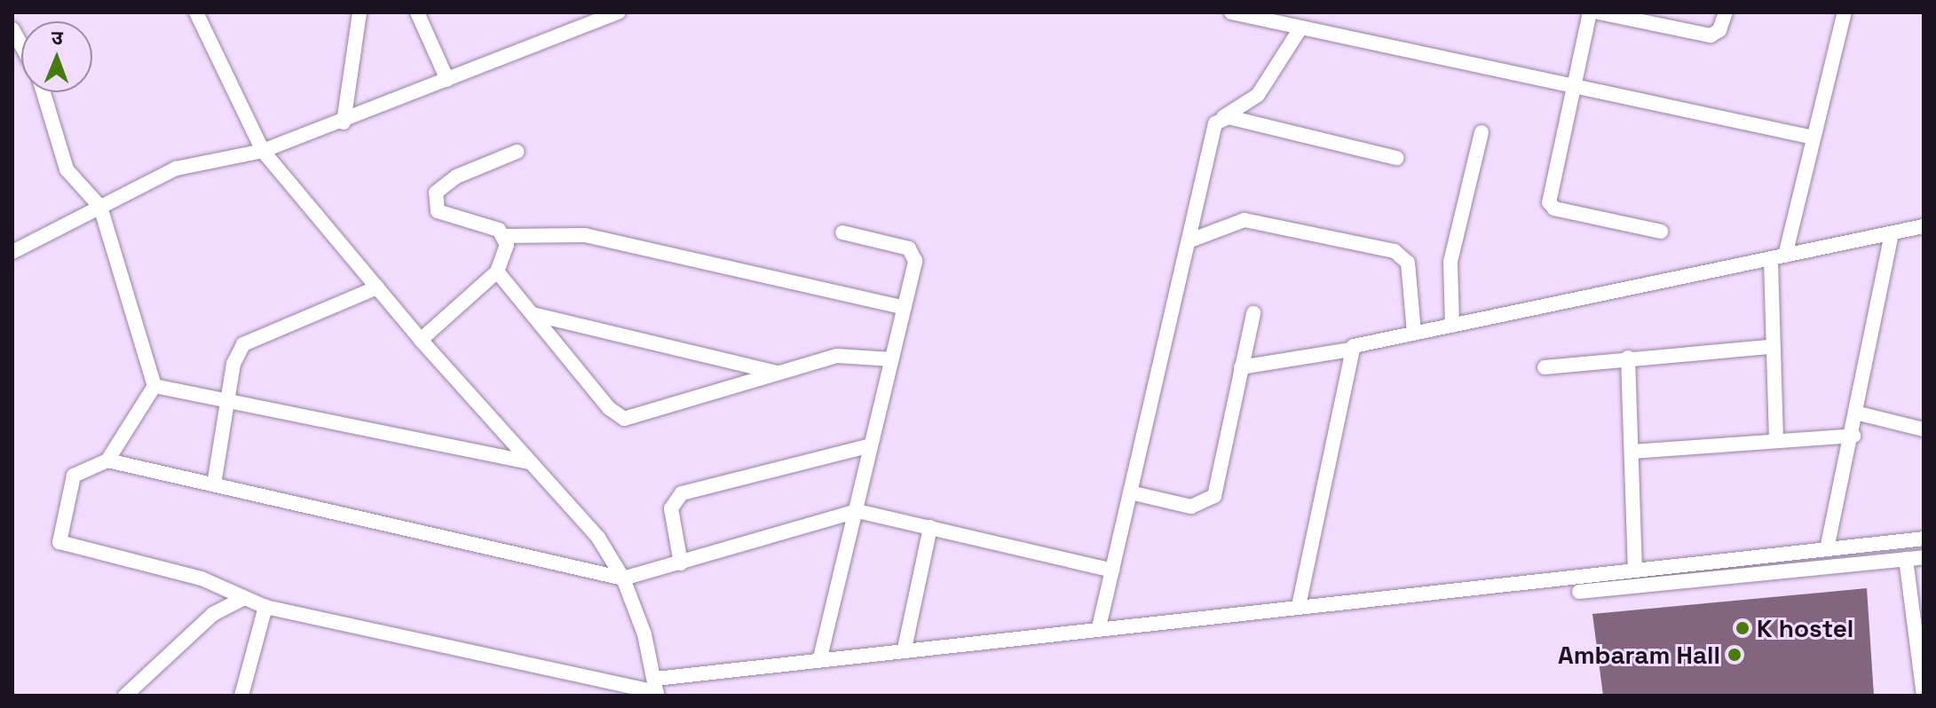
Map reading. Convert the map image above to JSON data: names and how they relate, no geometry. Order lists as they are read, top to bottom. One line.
{"places":["K hostel","Ambaram Hall"],"north":"top"}
